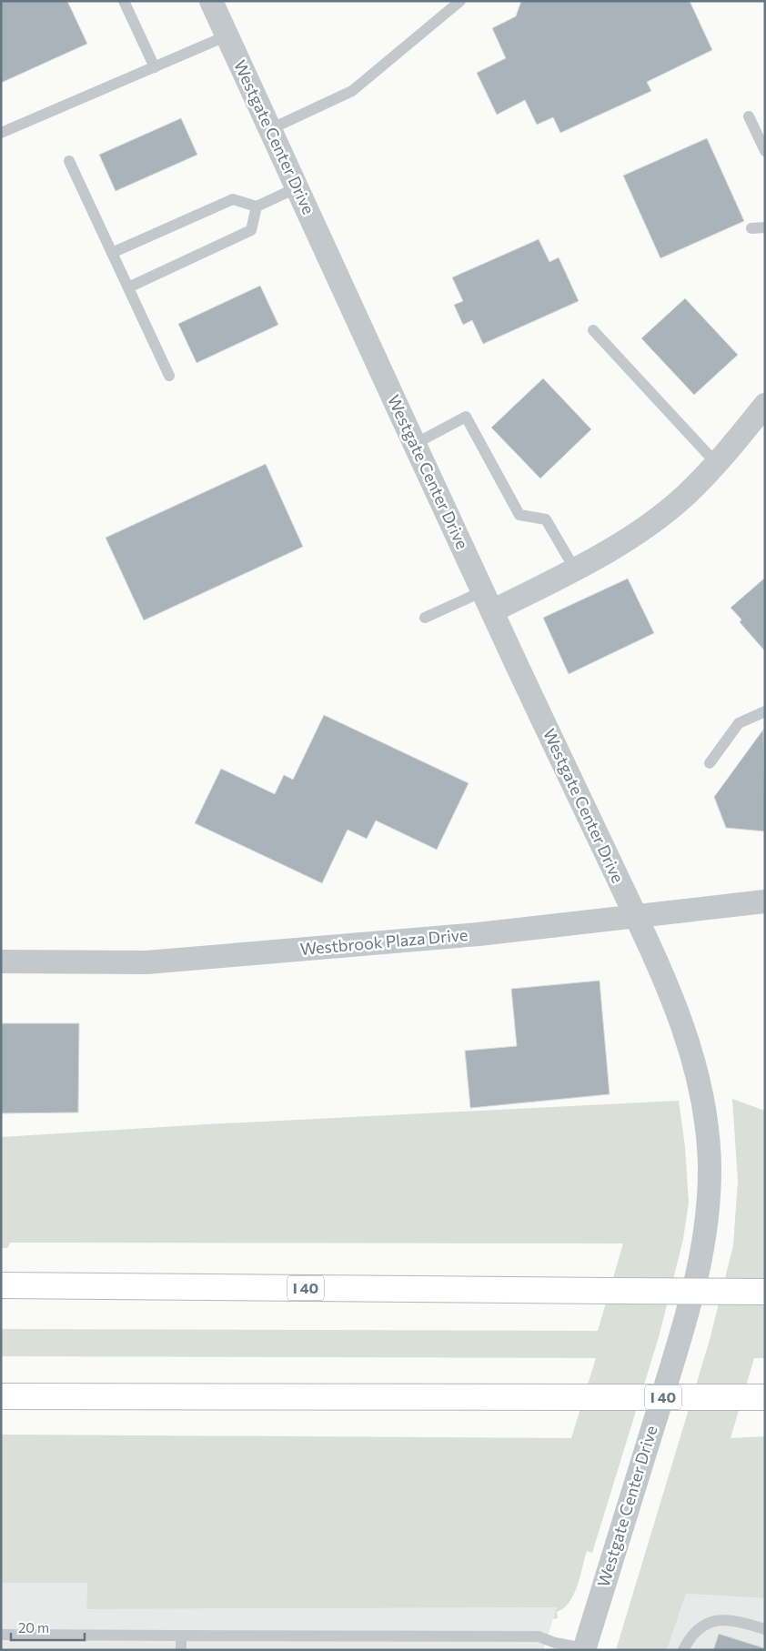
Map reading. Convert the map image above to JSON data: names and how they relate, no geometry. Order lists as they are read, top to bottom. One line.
{"streets":{"highway":["I 40"],"street":["Westgate Center Drive","Westbrook Plaza Drive"]},"crossings":[["Westgate Center Drive","Westbrook Plaza Drive"]],"scale_bar":"20 m"}
